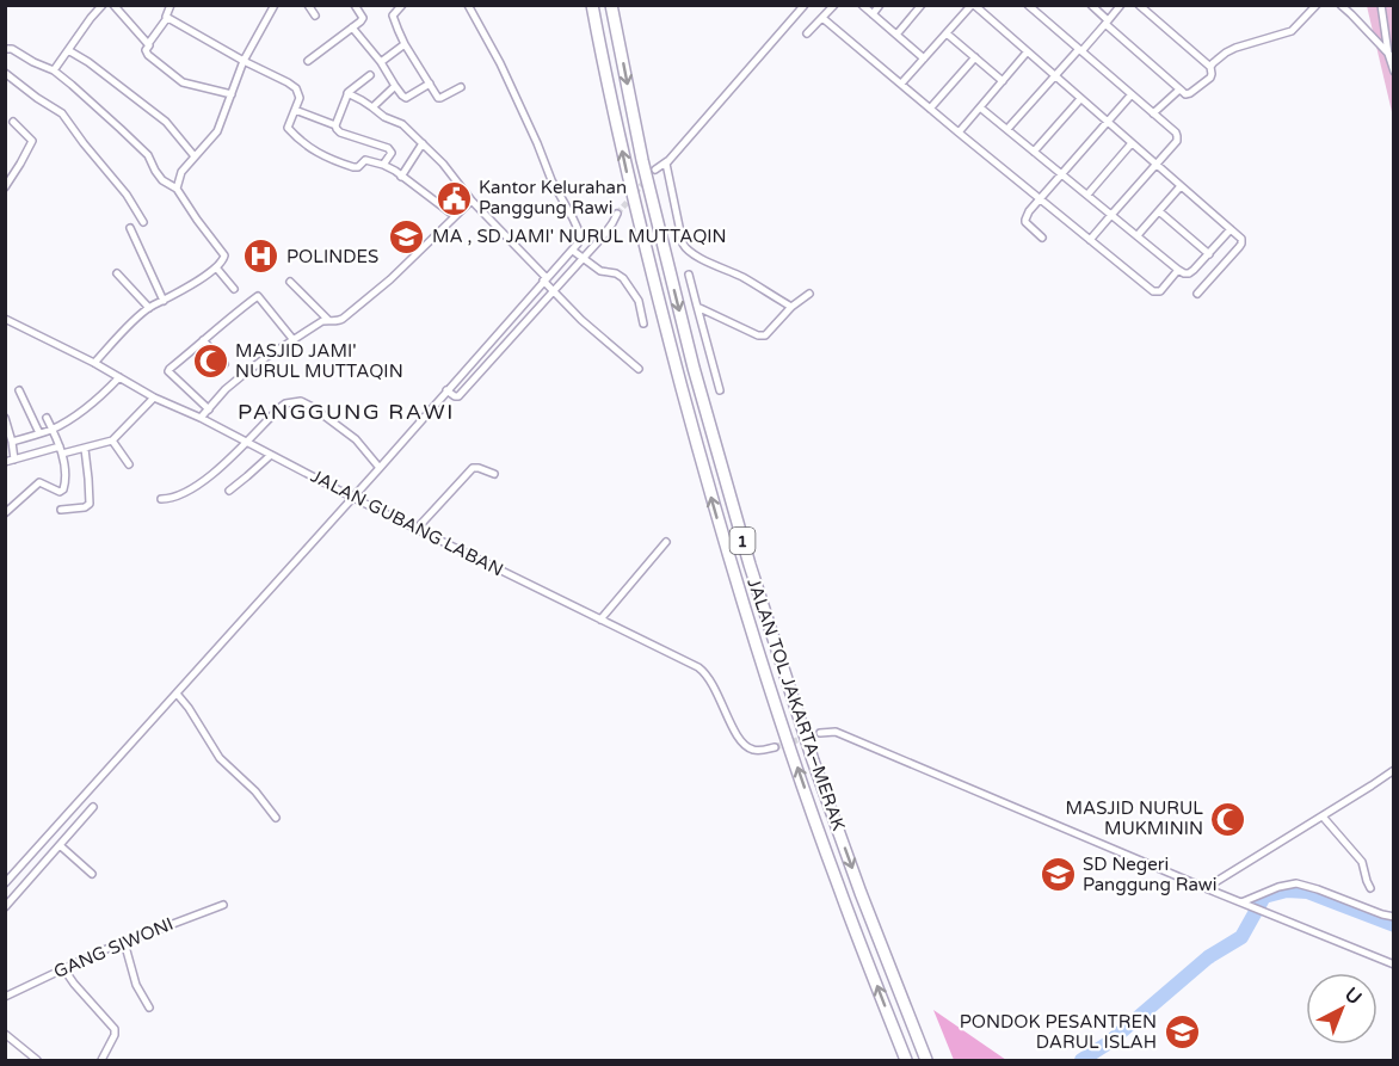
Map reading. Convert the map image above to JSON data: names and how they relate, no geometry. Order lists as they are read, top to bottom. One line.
{"streets":{"highway":["1","JALAN TOL JAKARTA–MERAK"],"street":["JALAN GUBANG LABAN","GANG SIWONI"]},"districts":["PANGGUNG RAWI"],"places":{"public building":["Kantor Kelurahan Panggung Rawi"],"school or university":["MA , SD JAMI' NURUL MUTTAQIN","SD Negeri Panggung Rawi","PONDOK PESANTREN DARUL ISLAH"],"hospital":["POLINDES"],"mosque":["MASJID JAMI' NURUL MUTTAQIN","MASJID NURUL MUKMININ"]},"north":"top right"}
